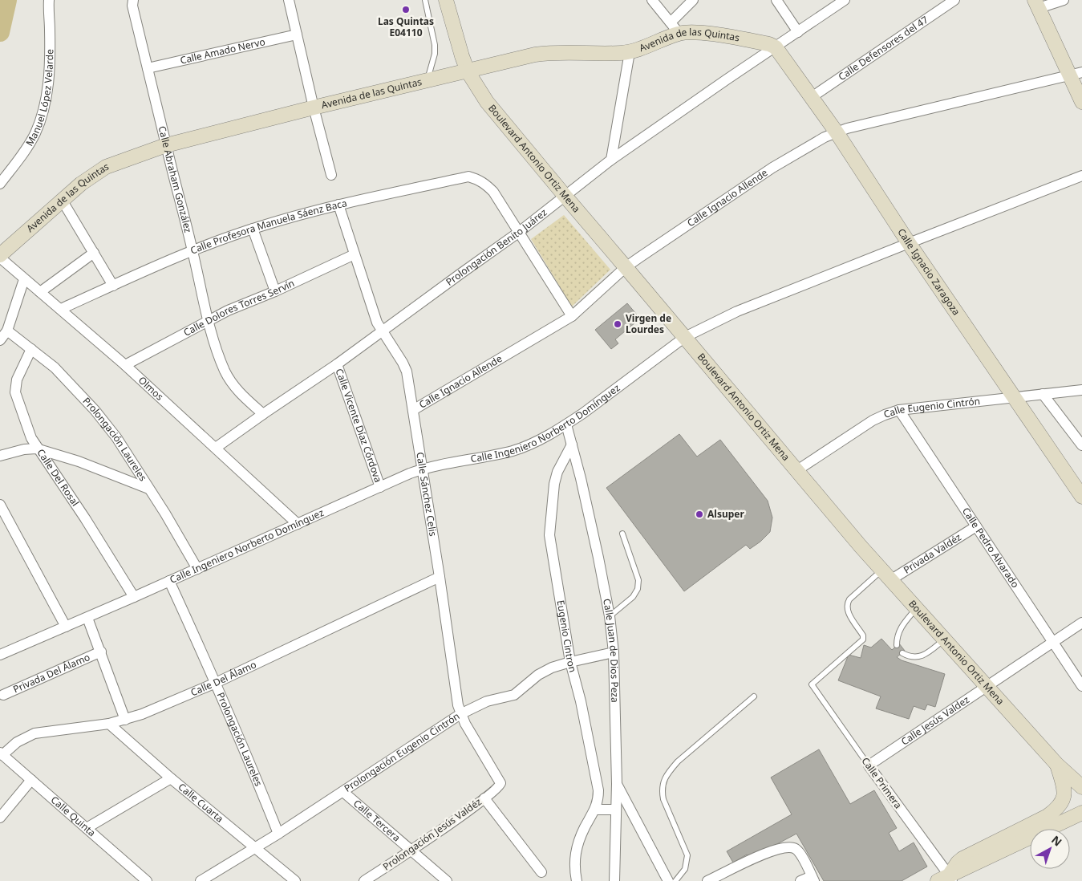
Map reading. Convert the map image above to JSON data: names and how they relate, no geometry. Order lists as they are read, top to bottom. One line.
{"streets":{"street":["Avenida de las Quintas","Calle Defensores del 47","Calle Amado Nervo","Manuel López Velarde","Boulevard Antonio Ortiz Mena","Calle Abraham González","Calle Ignacio Allende","Calle Profesora Manuela Sáenz Baca","Prolongación Benito Juárez","Calle Ignacio Zaragoza","Calle Dolores Torres Servín","Olmos","Calle Eugenio Cintrón","Calle Ingeniero Norberto Domínguez","Calle Vicente Díaz Córdova","Prolongación Laureles","Calle Del Rosal","Calle Sánchez Celis","Calle Pedro Alvarado","Privada Valdéz","Eugenio Cintron","Calle Juan de Dios Peza","Privada Del Álamo","Calle Del Álamo","Calle Jesús Valdez","Prolongación Eugenio Cintrón","Calle Primera","Calle Cuarta","Calle Quinta","Calle Tercera","Prolongación Jesús Valdéz"]},"crossings":[["Avenida de las Quintas","Boulevard Antonio Ortiz Mena"],["Avenida de las Quintas","Calle Abraham González"],["Avenida de las Quintas","Prolongación Benito Juárez"],["Avenida de las Quintas","Calle Ignacio Zaragoza"],["Avenida de las Quintas","Olmos"],["Calle Defensores del 47","Calle Ignacio Zaragoza"],["Calle Amado Nervo","Calle Abraham González"],["Boulevard Antonio Ortiz Mena","Calle Ignacio Allende"],["Boulevard Antonio Ortiz Mena","Prolongación Benito Juárez"],["Boulevard Antonio Ortiz Mena","Calle Eugenio Cintrón"],["Boulevard Antonio Ortiz Mena","Calle Ingeniero Norberto Domínguez"],["Boulevard Antonio Ortiz Mena","Privada Valdéz"],["Boulevard Antonio Ortiz Mena","Calle Jesús Valdez"],["Boulevard Antonio Ortiz Mena","Calle Primera"],["Calle Abraham González","Calle Profesora Manuela Sáenz Baca"],["Calle Abraham González","Prolongación Benito Juárez"],["Calle Abraham González","Calle Dolores Torres Servín"],["Calle Ignacio Allende","Calle Ignacio Zaragoza"],["Calle Ignacio Allende","Calle Sánchez Celis"],["Calle Profesora Manuela Sáenz Baca","Prolongación Benito Juárez"],["Calle Profesora Manuela Sáenz Baca","Olmos"],["Calle Profesora Manuela Sáenz Baca","Calle Sánchez Celis"],["Prolongación Benito Juárez","Calle Ignacio Zaragoza"],["Prolongación Benito Juárez","Olmos"],["Prolongación Benito Juárez","Calle Vicente Díaz Córdova"],["Prolongación Benito Juárez","Calle Sánchez Celis"],["Calle Ignacio Zaragoza","Calle Eugenio Cintrón"],["Calle Ignacio Zaragoza","Calle Ingeniero Norberto Domínguez"],["Calle Dolores Torres Servín","Olmos"],["Calle Dolores Torres Servín","Calle Sánchez Celis"],["Olmos","Calle Ingeniero Norberto Domínguez"],["Calle Eugenio Cintrón","Calle Pedro Alvarado"],["Calle Ingeniero Norberto Domínguez","Calle Vicente Díaz Córdova"],["Calle Ingeniero Norberto Domínguez","Prolongación Laureles"],["Calle Ingeniero Norberto Domínguez","Calle Del Rosal"],["Calle Ingeniero Norberto Domínguez","Calle Sánchez Celis"],["Calle Ingeniero Norberto Domínguez","Calle Juan de Dios Peza"],["Prolongación Laureles","Calle Del Rosal"],["Prolongación Laureles","Calle Del Álamo"],["Prolongación Laureles","Prolongación Eugenio Cintrón"],["Calle Sánchez Celis","Calle Del Álamo"],["Calle Sánchez Celis","Prolongación Eugenio Cintrón"],["Calle Sánchez Celis","Prolongación Jesús Valdéz"],["Calle Pedro Alvarado","Privada Valdéz"],["Calle Pedro Alvarado","Calle Jesús Valdez"],["Privada Valdéz","Calle Primera"],["Eugenio Cintron","Calle Juan de Dios Peza"],["Eugenio Cintron","Prolongación Eugenio Cintrón"],["Calle Juan de Dios Peza","Prolongación Eugenio Cintrón"],["Calle Del Álamo","Calle Cuarta"],["Calle Del Álamo","Calle Quinta"],["Calle Jesús Valdez","Calle Primera"],["Prolongación Eugenio Cintrón","Calle Cuarta"],["Prolongación Eugenio Cintrón","Calle Tercera"],["Calle Tercera","Prolongación Jesús Valdéz"]],"places":["Las Quintas E04110","Virgen de Lourdes","Alsuper"],"north":"top right"}
